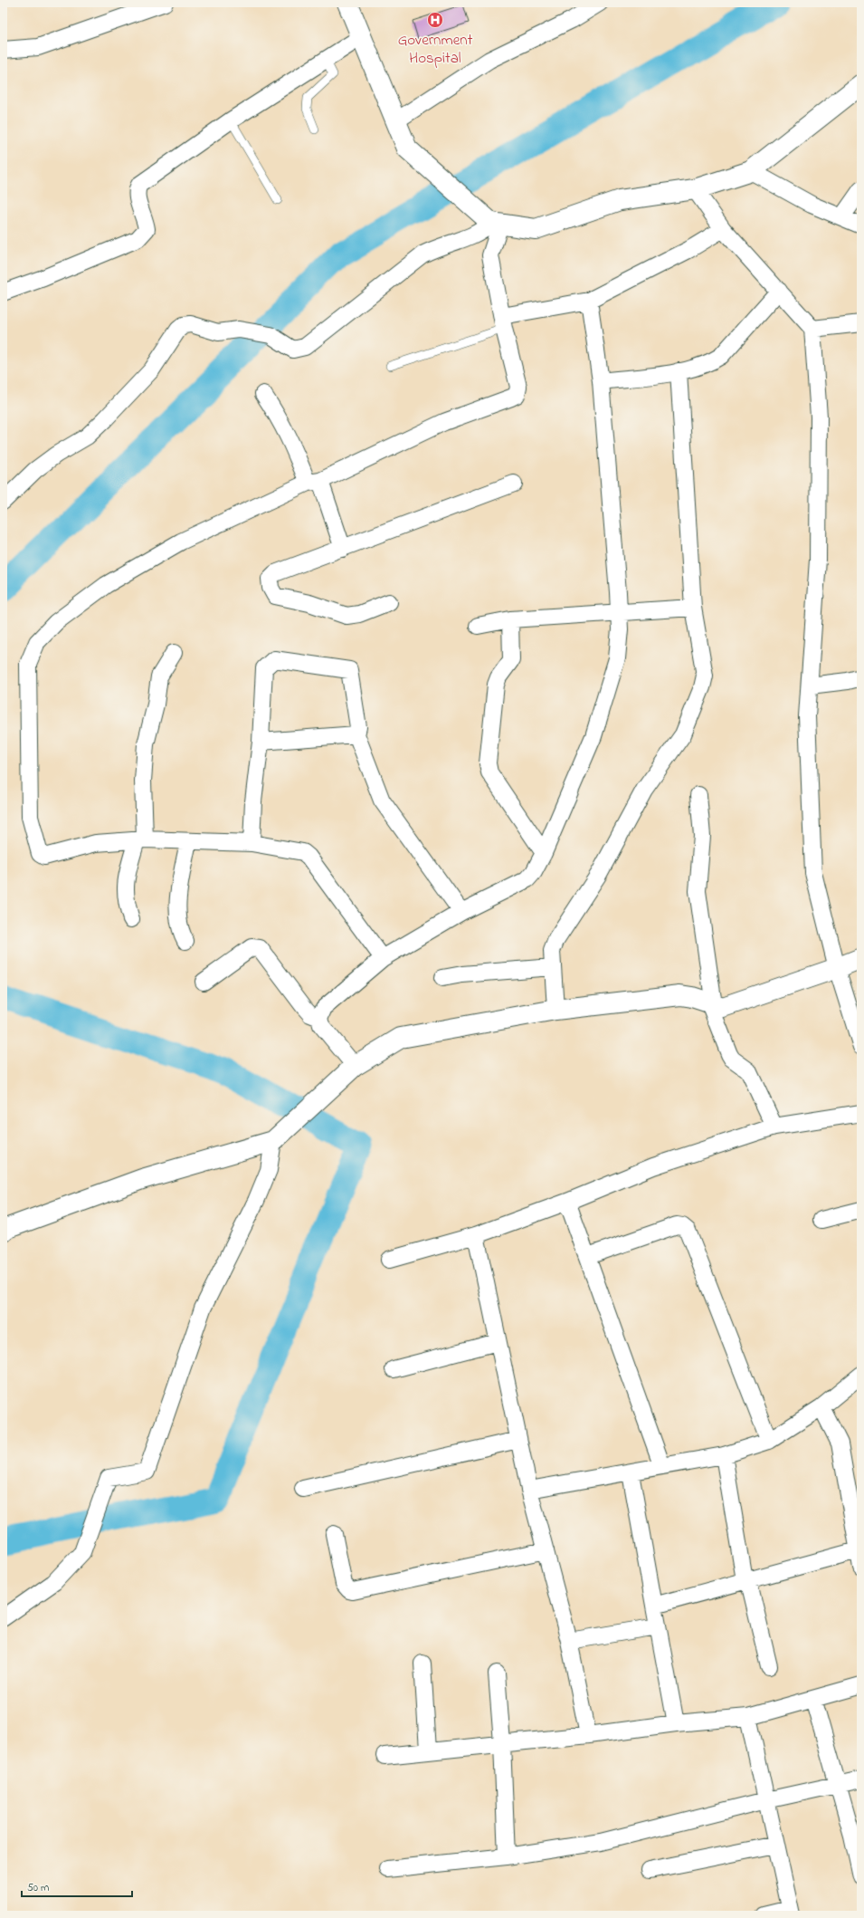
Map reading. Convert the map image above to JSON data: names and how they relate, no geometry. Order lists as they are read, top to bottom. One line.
{"places":{"hospital":["Government Hospital"]},"scale_bar":"50 m"}
